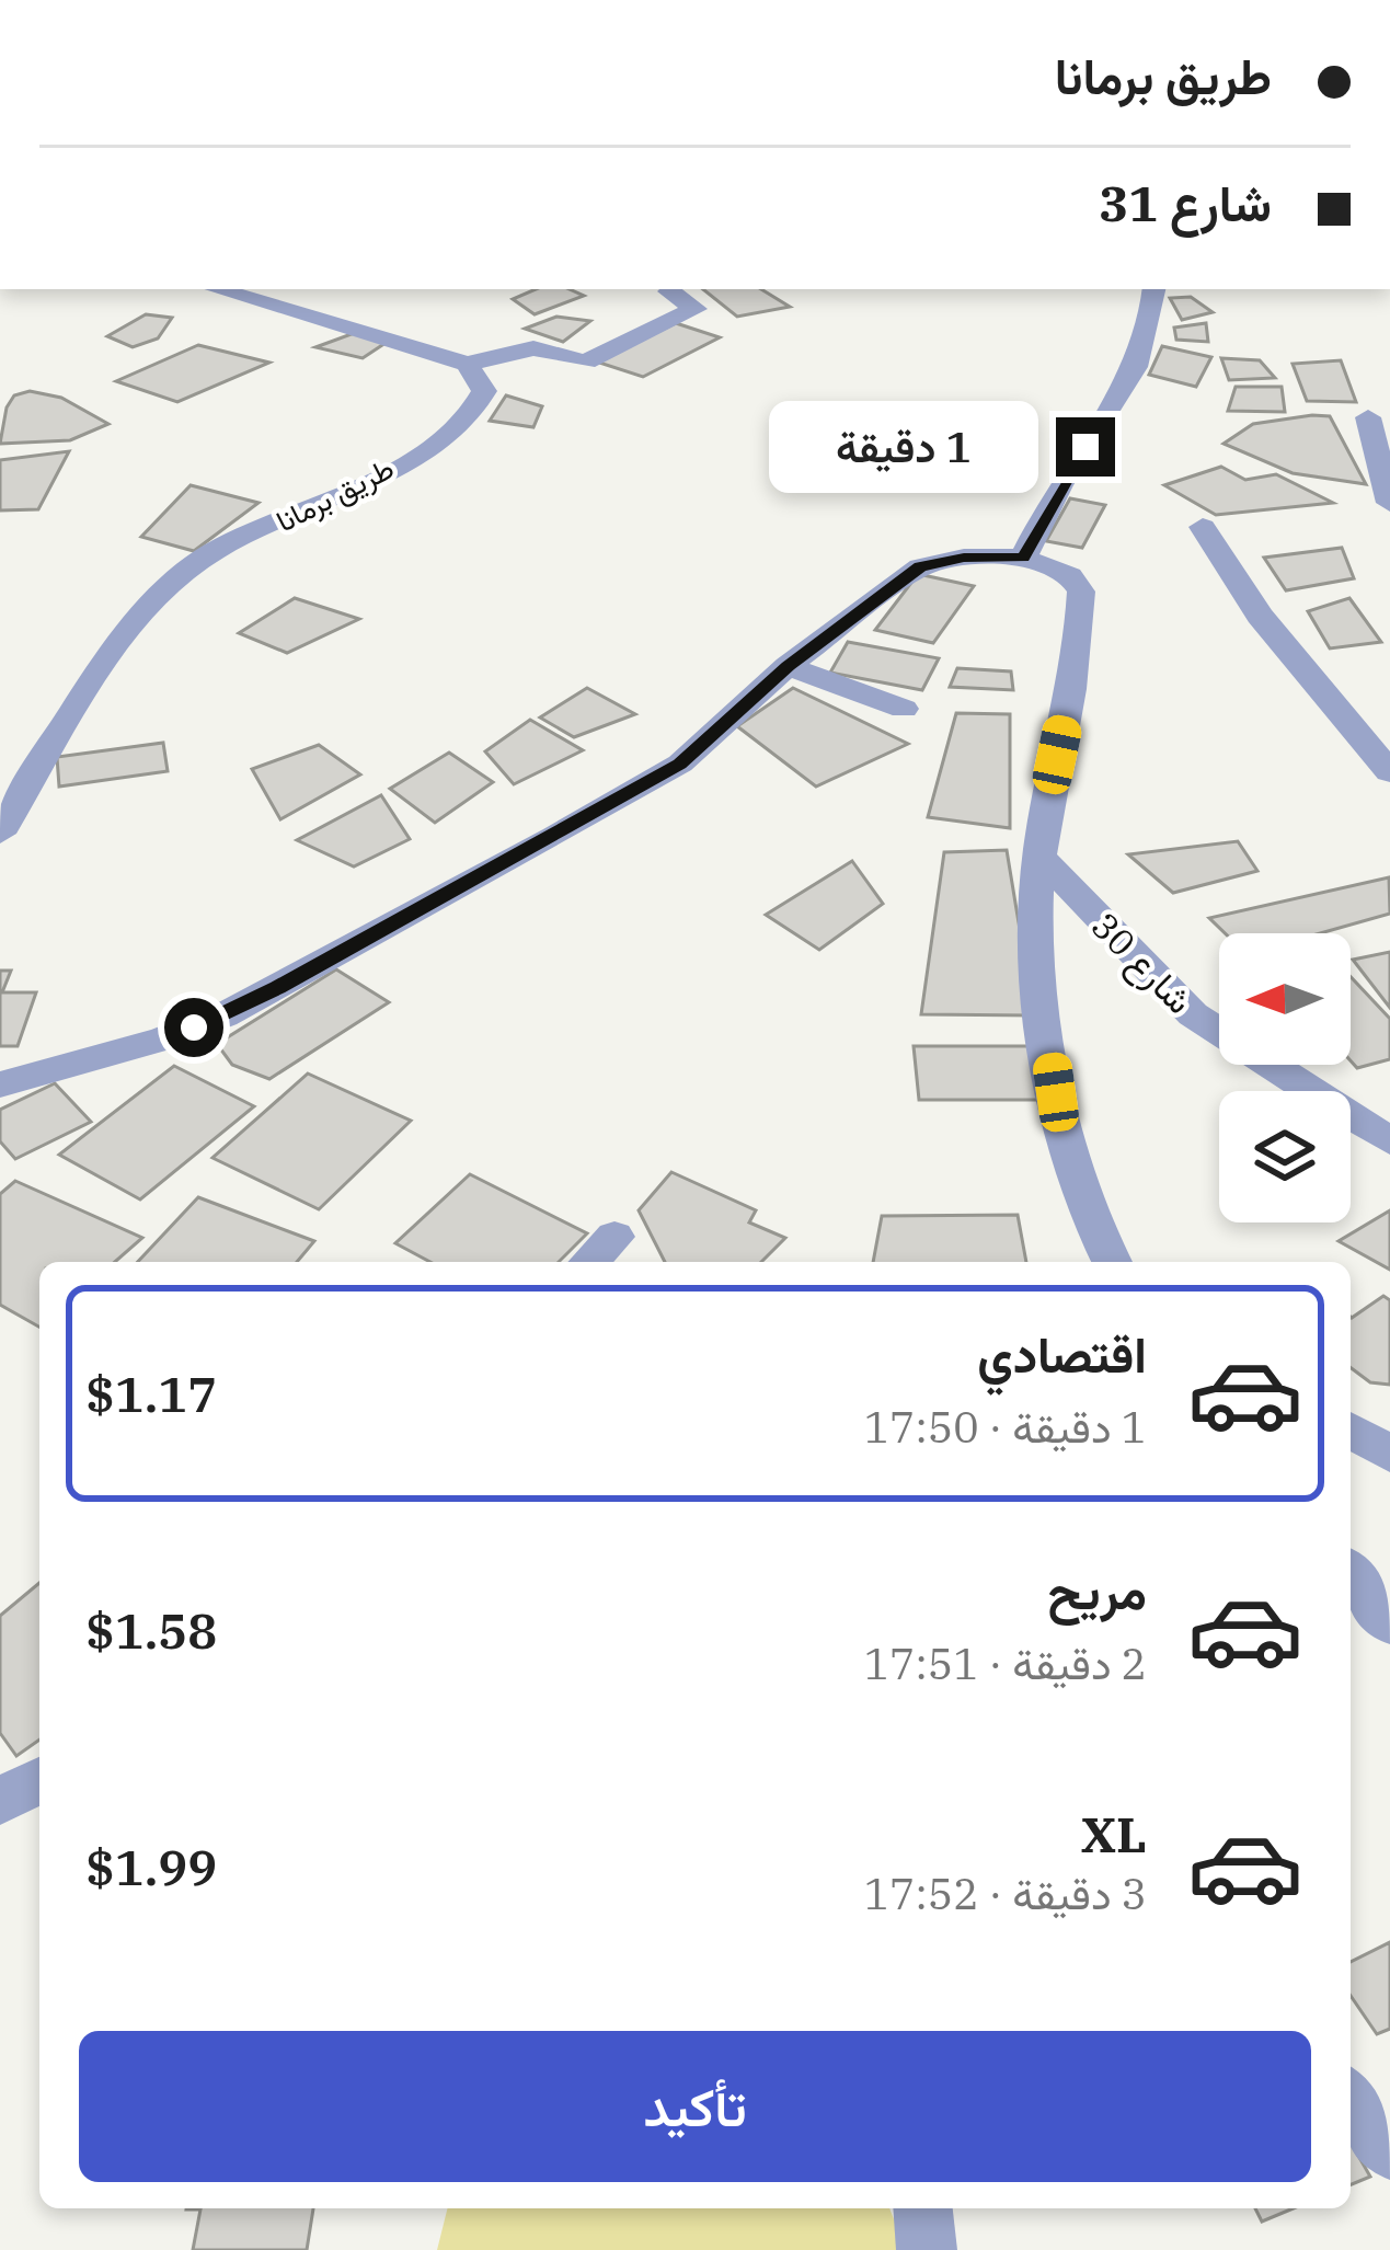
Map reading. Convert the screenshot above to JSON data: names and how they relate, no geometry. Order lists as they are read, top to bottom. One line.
{"streets":{"street":["طريق برمانا","شارع 30"]},"north":"left","page":{"banner":["طريق برمانا","شارع 31"],"bubble":"1 دقيقة","list":[{"name":"اقتصادي","note":"1 دقيقة · 17:50","value":"$1.17"},{"name":"مريح","note":"2 دقيقة · 17:51","value":"$1.58"},{"name":"XL","note":"3 دقيقة · 17:52","value":"$1.99"}],"buttons":"تأكيد"}}
